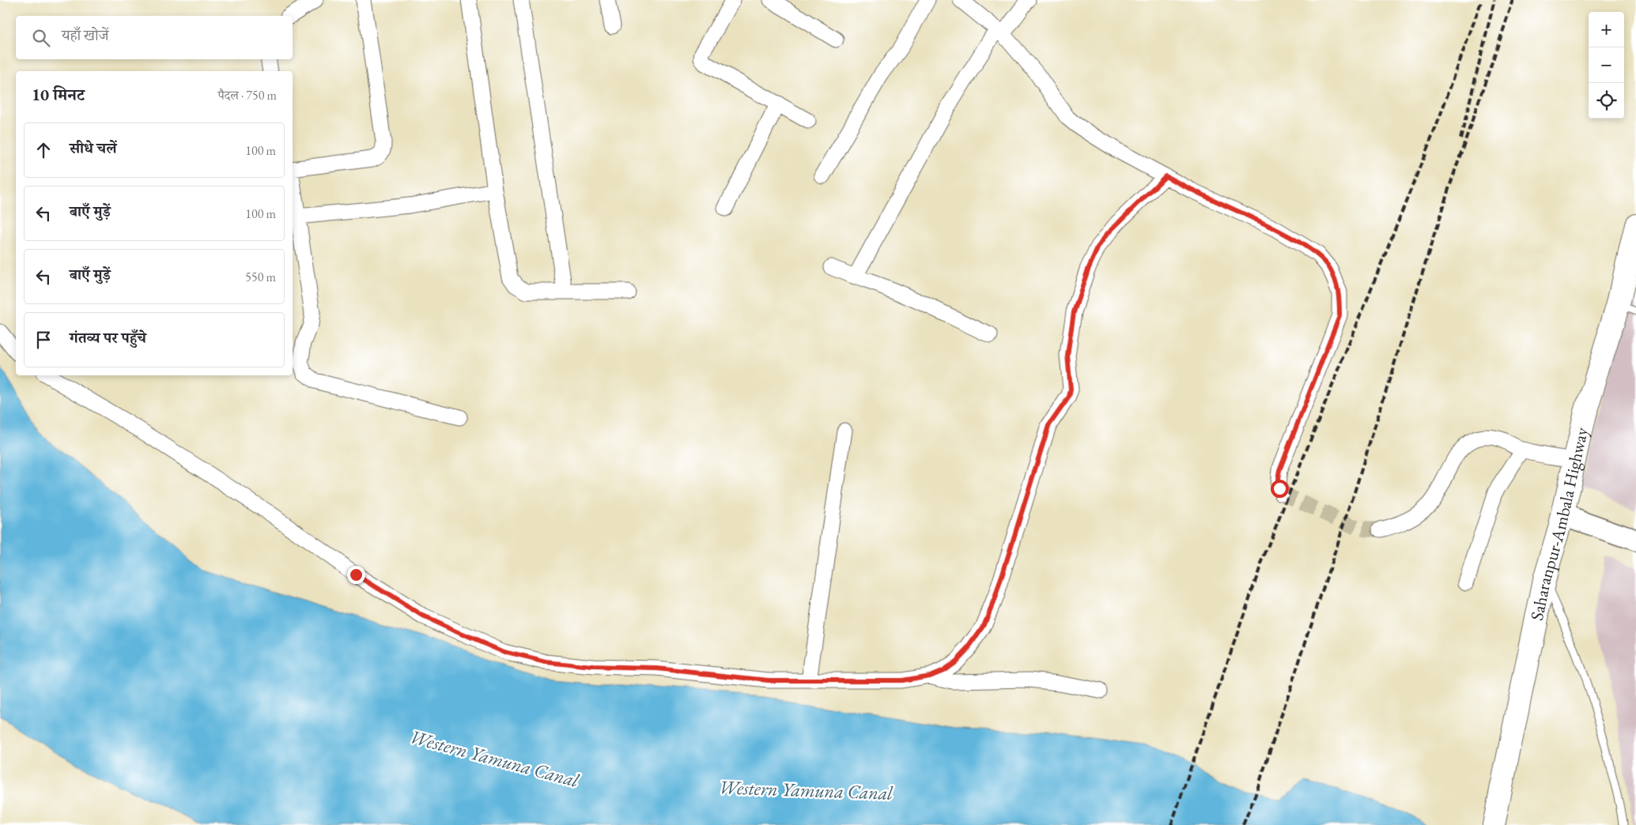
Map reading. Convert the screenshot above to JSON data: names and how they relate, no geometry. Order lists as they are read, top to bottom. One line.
{"streets":{"main road":["Saharanpur-Ambala Highway"]},"water":["Western Yamuna Canal"],"page":{"map_buttons":["+","−"],"search":"यहाँ खोजें","heading":["10 मिनट","पैदल · 750 m"],"list":[["सीधे चलें","100 m"],["बाएँ मुड़ें","100 m"],["बाएँ मुड़ें","550 m"],"गंतव्य पर पहुँचे"]}}
